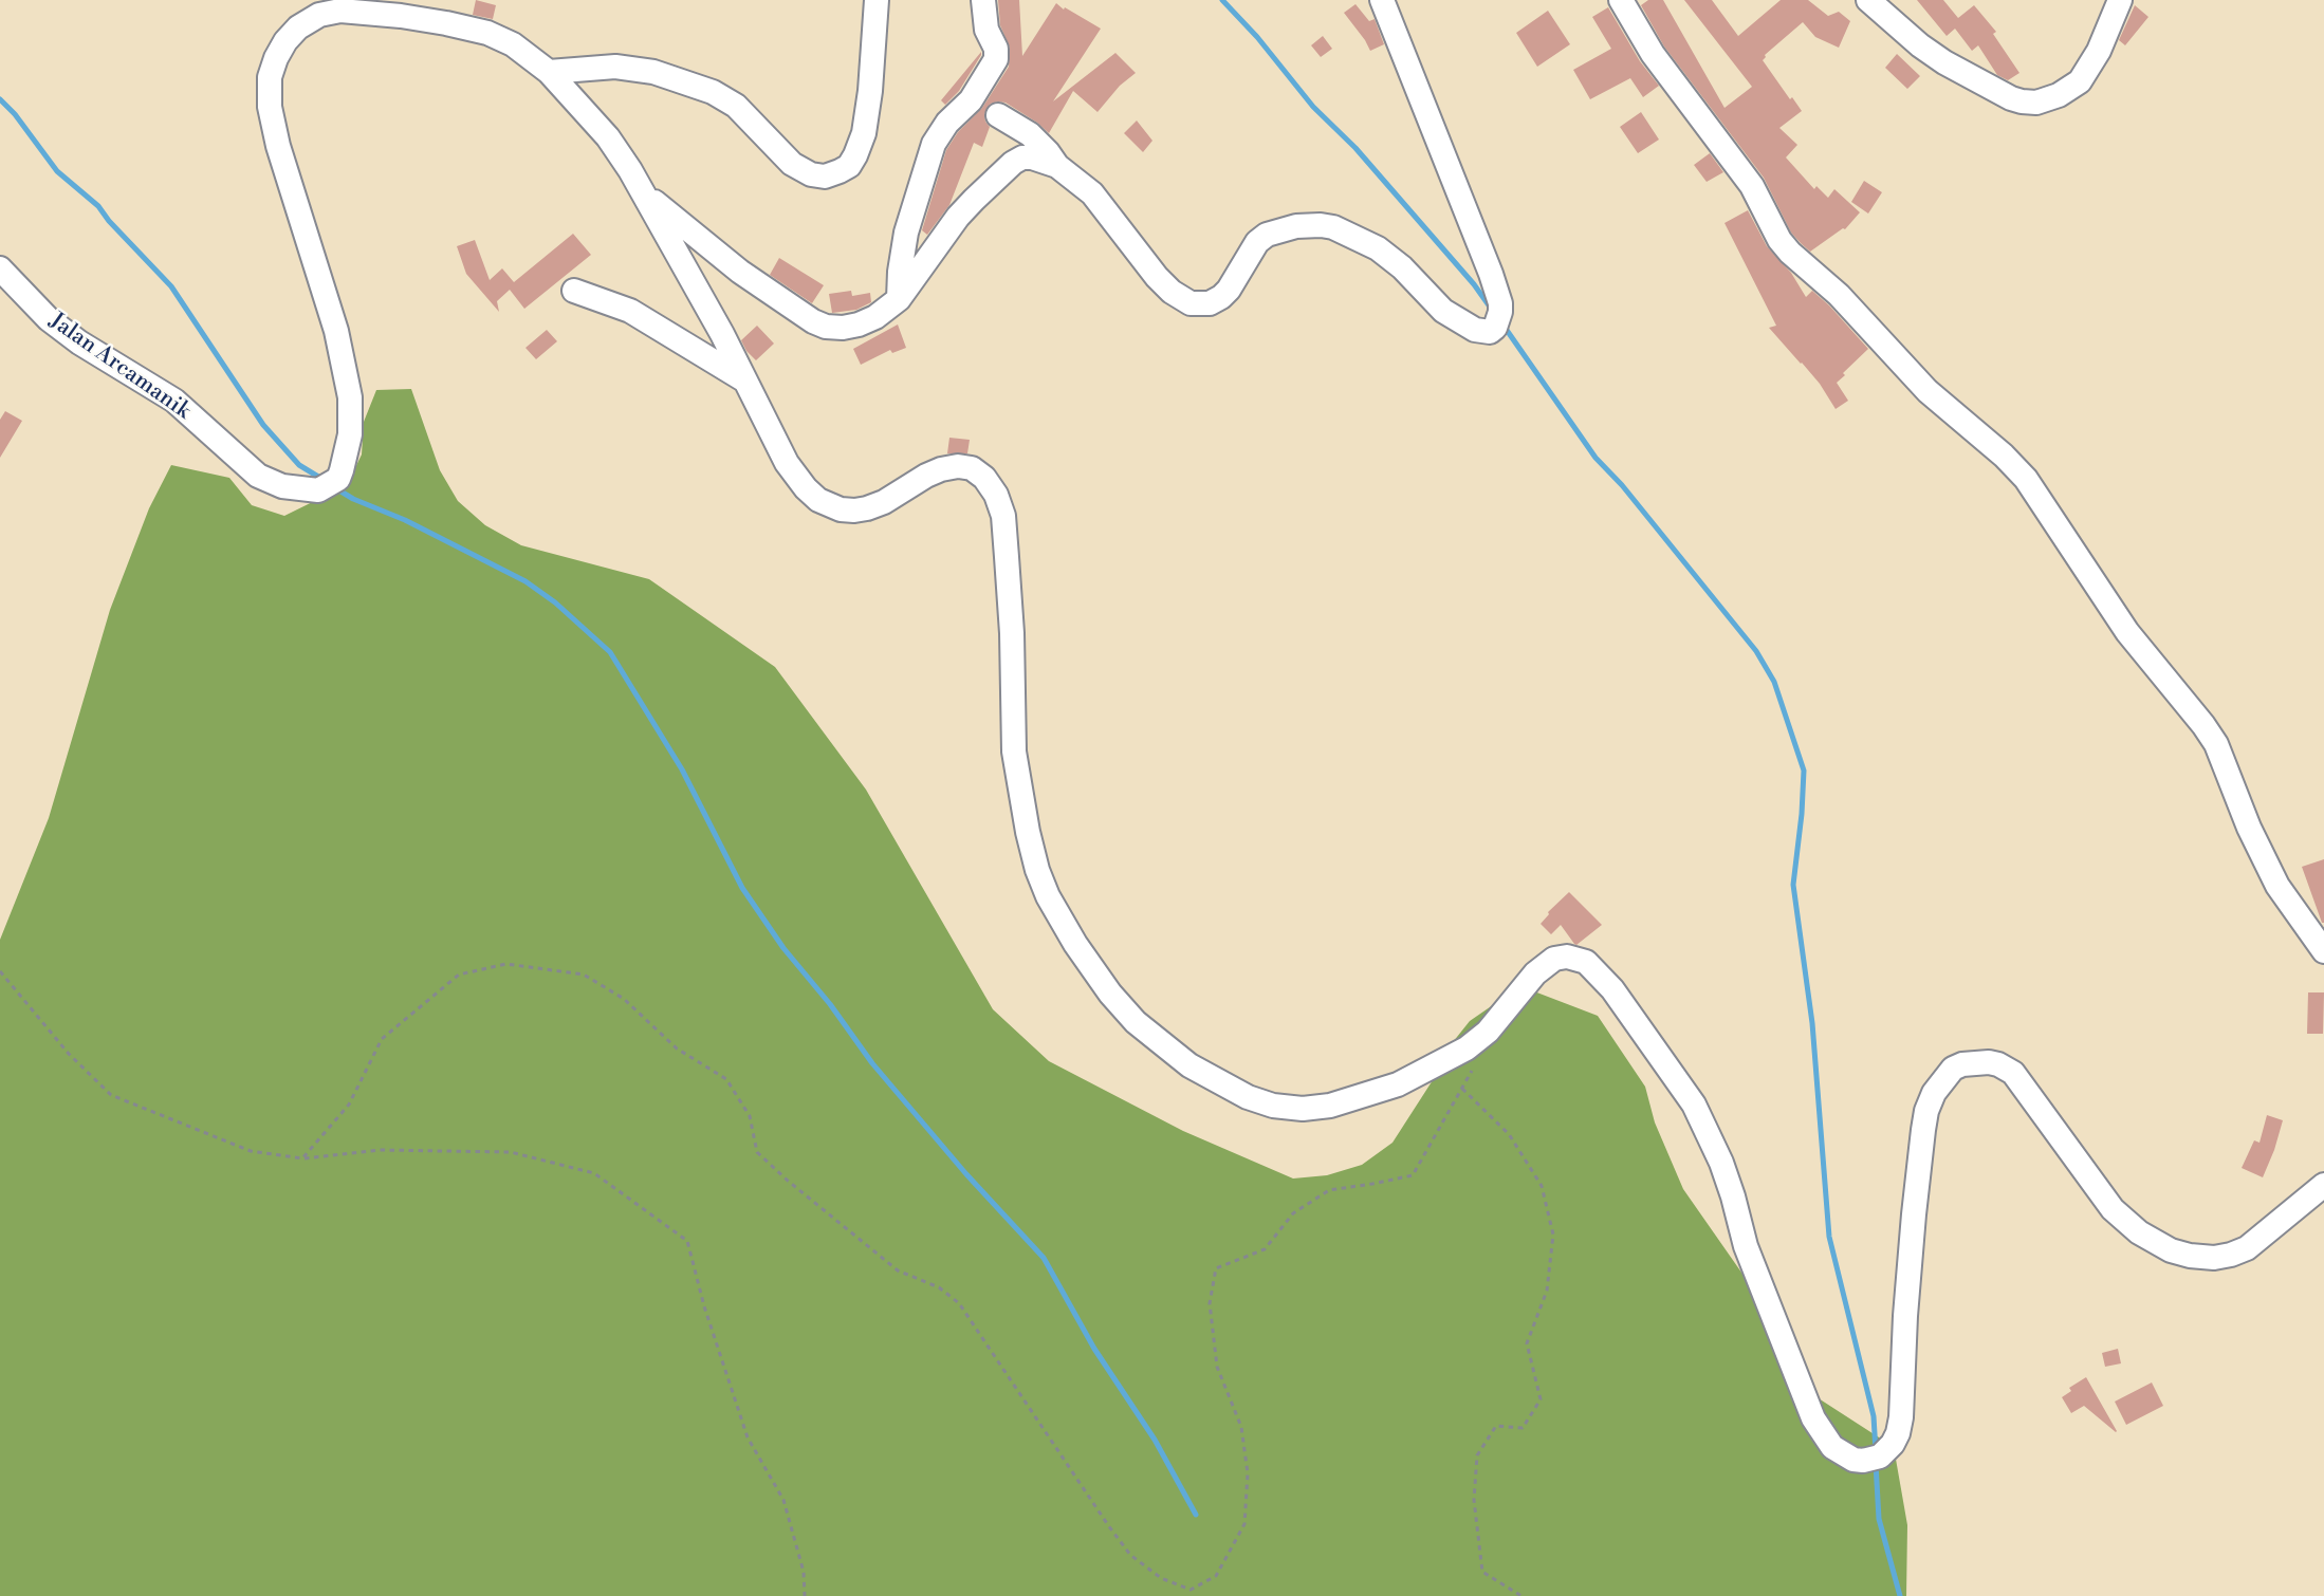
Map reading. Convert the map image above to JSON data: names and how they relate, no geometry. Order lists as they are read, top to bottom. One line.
{"streets":{"street":["Jalan Arcamanik"]}}
